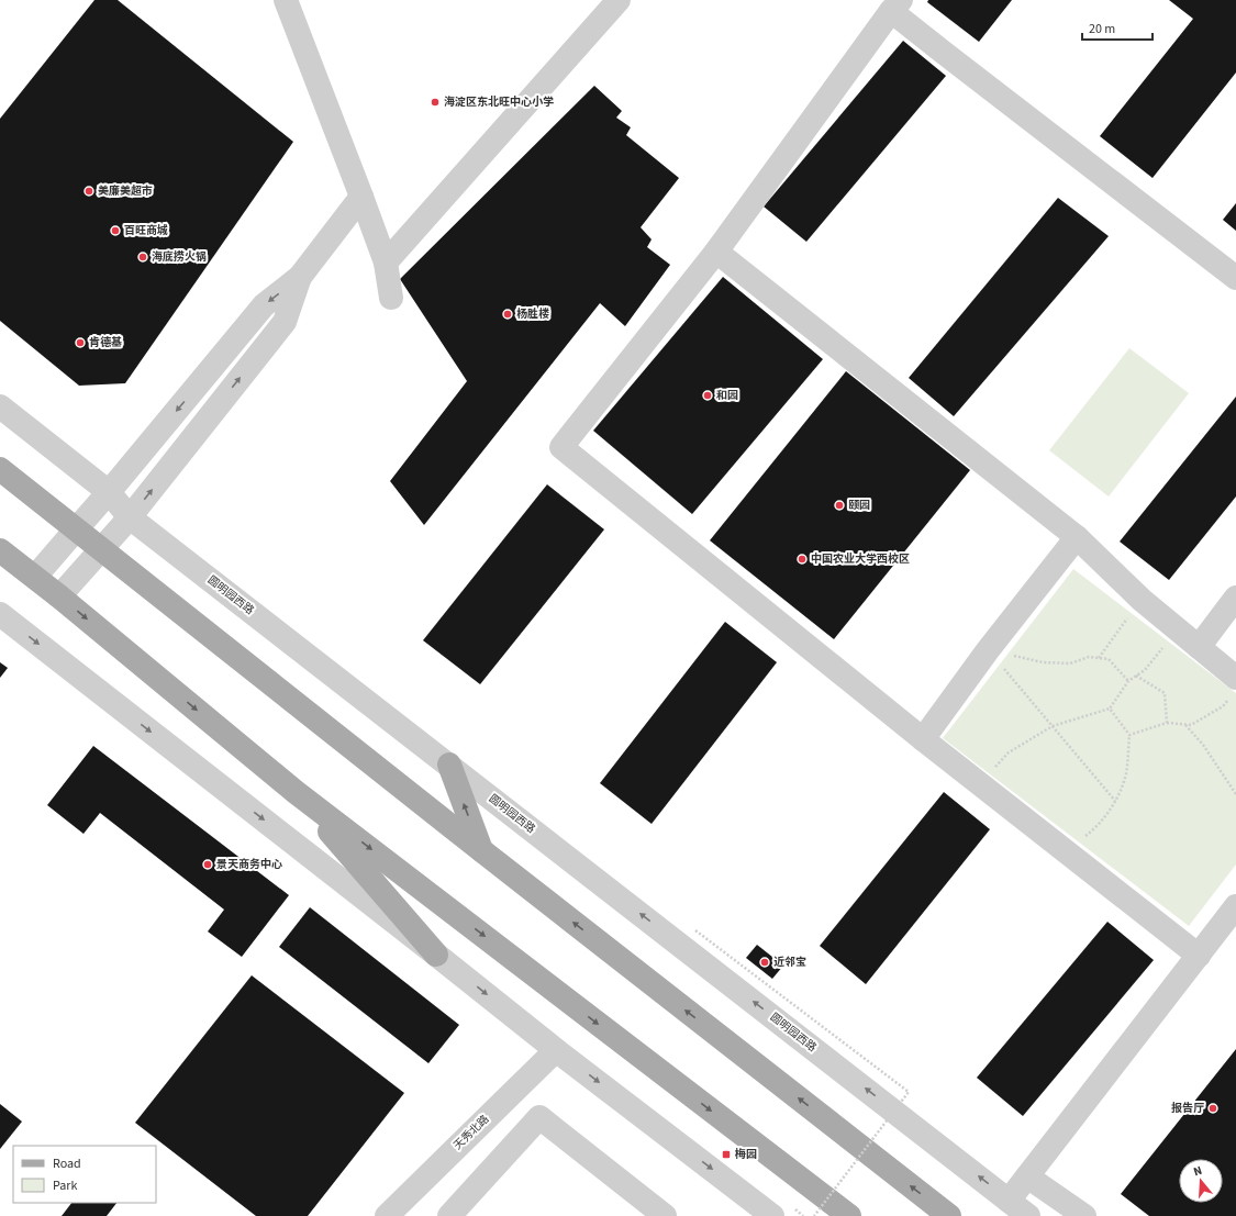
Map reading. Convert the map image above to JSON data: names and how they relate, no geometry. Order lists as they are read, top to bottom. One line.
{"streets":{"street":["圆明园西路","天秀北路"]},"places":{"other":["海淀区东北旺中心小学","美廉美超市","百旺商城","海底捞火锅","杨胜楼","肯德基","和园","颐园","中国农业大学西校区","景天商务中心","近邻宝","报告厅"],"transit":["梅园"]},"legend":["Road","Park"],"scale_bar":"20 m","north":"top"}
